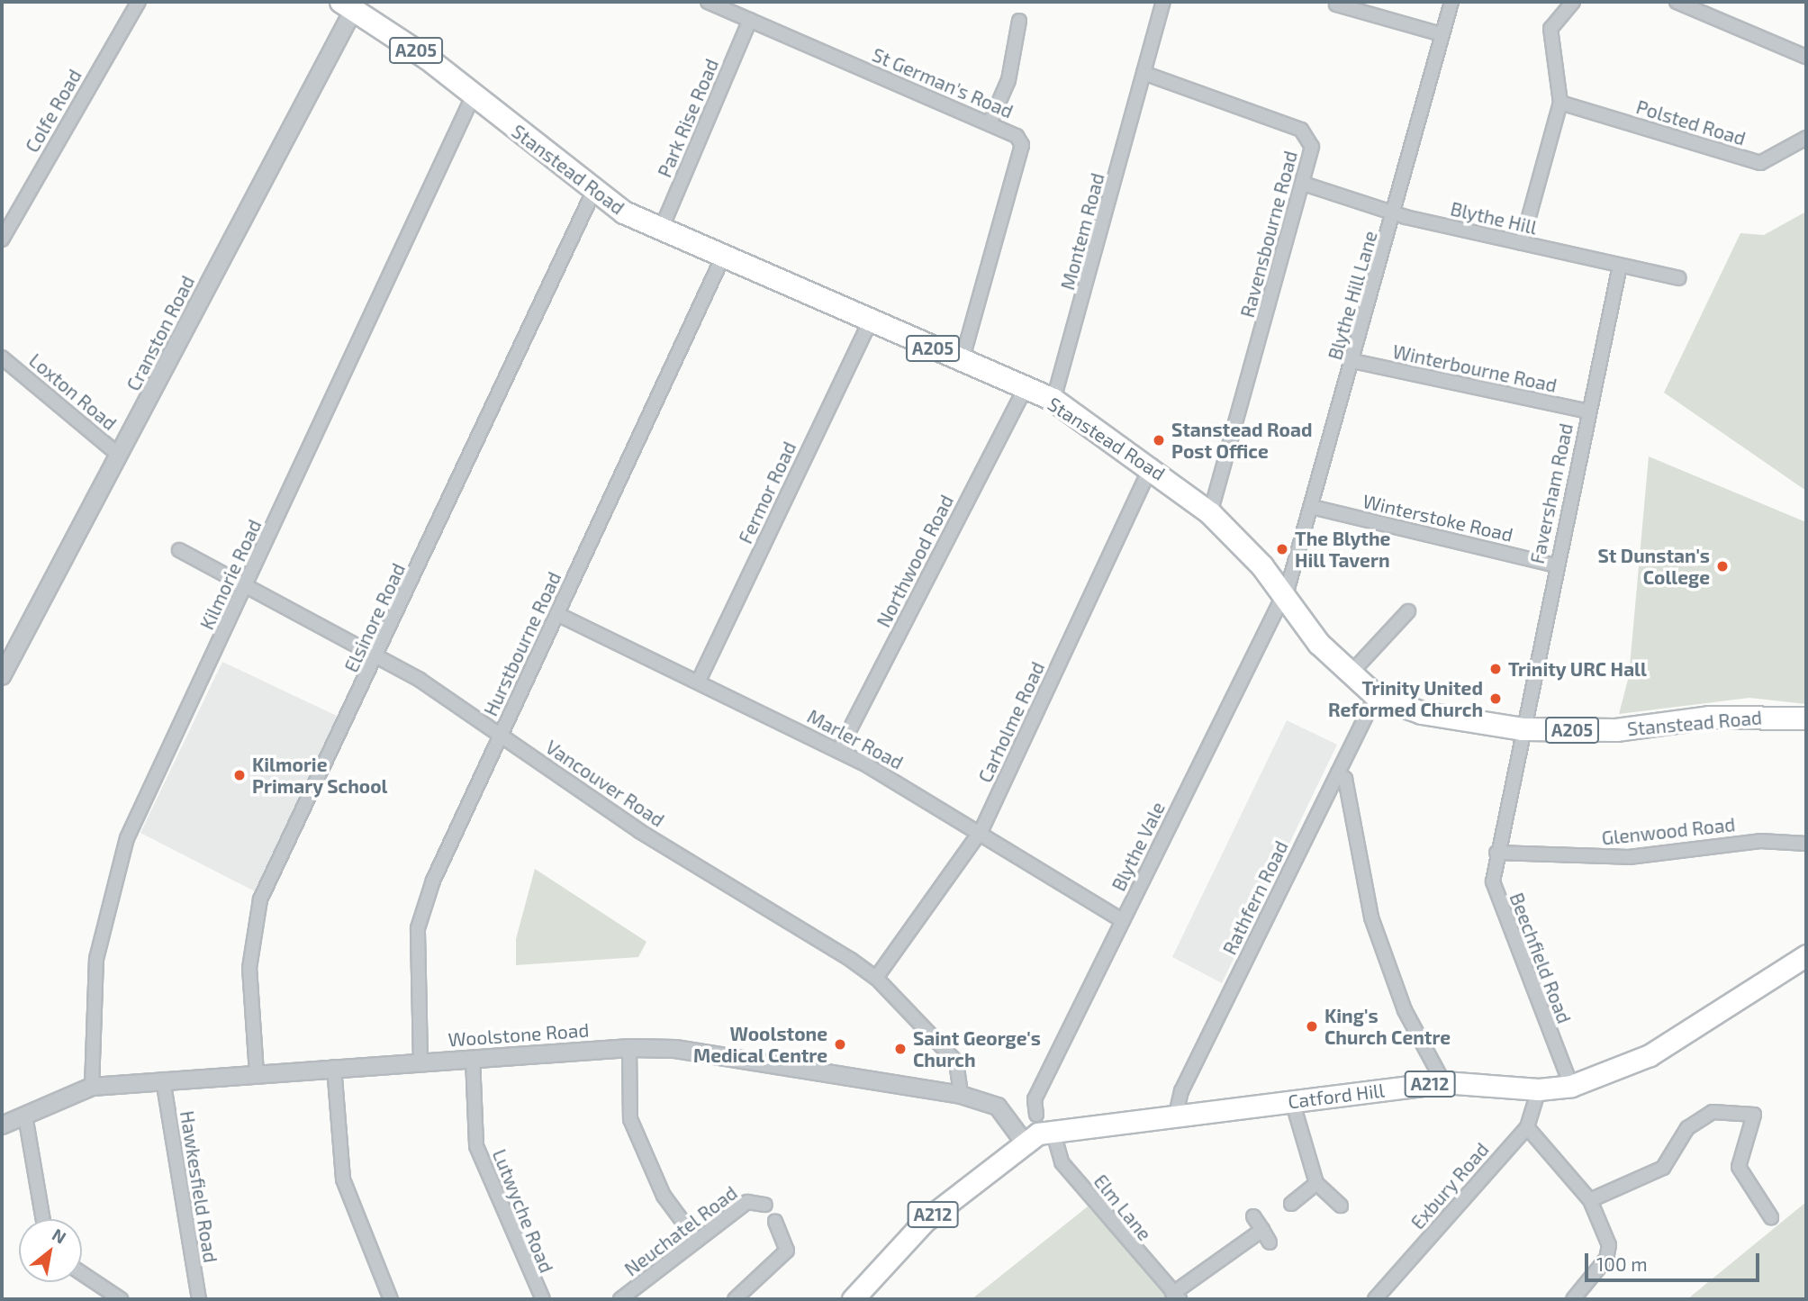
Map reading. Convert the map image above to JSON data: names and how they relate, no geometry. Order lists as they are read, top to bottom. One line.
{"streets":{"highway":["A205","Stanstead Road"],"main road":["A212","Catford Hill"],"street":["St German's Road","Colfe Road","Park Rise Road","Polsted Road","Blythe Hill","Montem Road","Ravensbourne Road","Blythe Hill Lane","Cranston Road","Winterbourne Road","Loxton Road","Fermor Road","Faversham Road","Winterstoke Road","Northwood Road","Kilmorie Road","Elsinore Road","Hurstbourne Road","Carholme Road","Marler Road","Vancouver Road","Glenwood Road","Blythe Vale","Rathfern Road","Beechfield Road","Woolstone Road","Exbury Road","Hawkesfield Road","Elm Lane","Lutwyche Road","Neuchatel Road"]},"crossings":[["St German's Road","Park Rise Road"],["St German's Road","Stanstead Road"],["Park Rise Road","Stanstead Road"],["Stanstead Road","Montem Road"],["Stanstead Road","Ravensbourne Road"],["Stanstead Road","Blythe Hill Lane"],["Stanstead Road","Cranston Road"],["Stanstead Road","Fermor Road"],["Stanstead Road","Faversham Road"],["Stanstead Road","Northwood Road"],["Stanstead Road","Kilmorie Road"],["Stanstead Road","Elsinore Road"],["Stanstead Road","Hurstbourne Road"],["Stanstead Road","Carholme Road"],["Stanstead Road","Blythe Vale"],["Stanstead Road","Rathfern Road"],["Stanstead Road","Beechfield Road"],["Blythe Hill","Ravensbourne Road"],["Blythe Hill","Blythe Hill Lane"],["Blythe Hill","Faversham Road"],["Montem Road","Ravensbourne Road"],["Blythe Hill Lane","Winterbourne Road"],["Blythe Hill Lane","Winterstoke Road"],["Blythe Hill Lane","Blythe Vale"],["Cranston Road","Loxton Road"],["Winterbourne Road","Faversham Road"],["Fermor Road","Marler Road"],["Faversham Road","Winterstoke Road"],["Faversham Road","Beechfield Road"],["Northwood Road","Marler Road"],["Kilmorie Road","Vancouver Road"],["Kilmorie Road","Woolstone Road"],["Elsinore Road","Vancouver Road"],["Elsinore Road","Woolstone Road"],["Hurstbourne Road","Marler Road"],["Hurstbourne Road","Vancouver Road"],["Hurstbourne Road","Woolstone Road"],["Carholme Road","Marler Road"],["Carholme Road","Vancouver Road"],["Marler Road","Blythe Vale"],["Vancouver Road","Woolstone Road"],["Glenwood Road","Beechfield Road"],["Rathfern Road","Catford Hill"],["Beechfield Road","Catford Hill"],["Woolstone Road","A212"],["Woolstone Road","Catford Hill"],["Woolstone Road","Hawkesfield Road"],["Woolstone Road","Lutwyche Road"],["A212","Catford Hill"],["Catford Hill","Exbury Road"],["Catford Hill","Elm Lane"]],"places":["Stanstead Road Post Office","The Blythe Hill Tavern","St Dunstan's College","Trinity URC Hall","Trinity United Reformed Church","Kilmorie Primary School","King's Church Centre","Woolstone Medical Centre","Saint George's Church"],"scale_bar":"100 m","north":"top right"}
